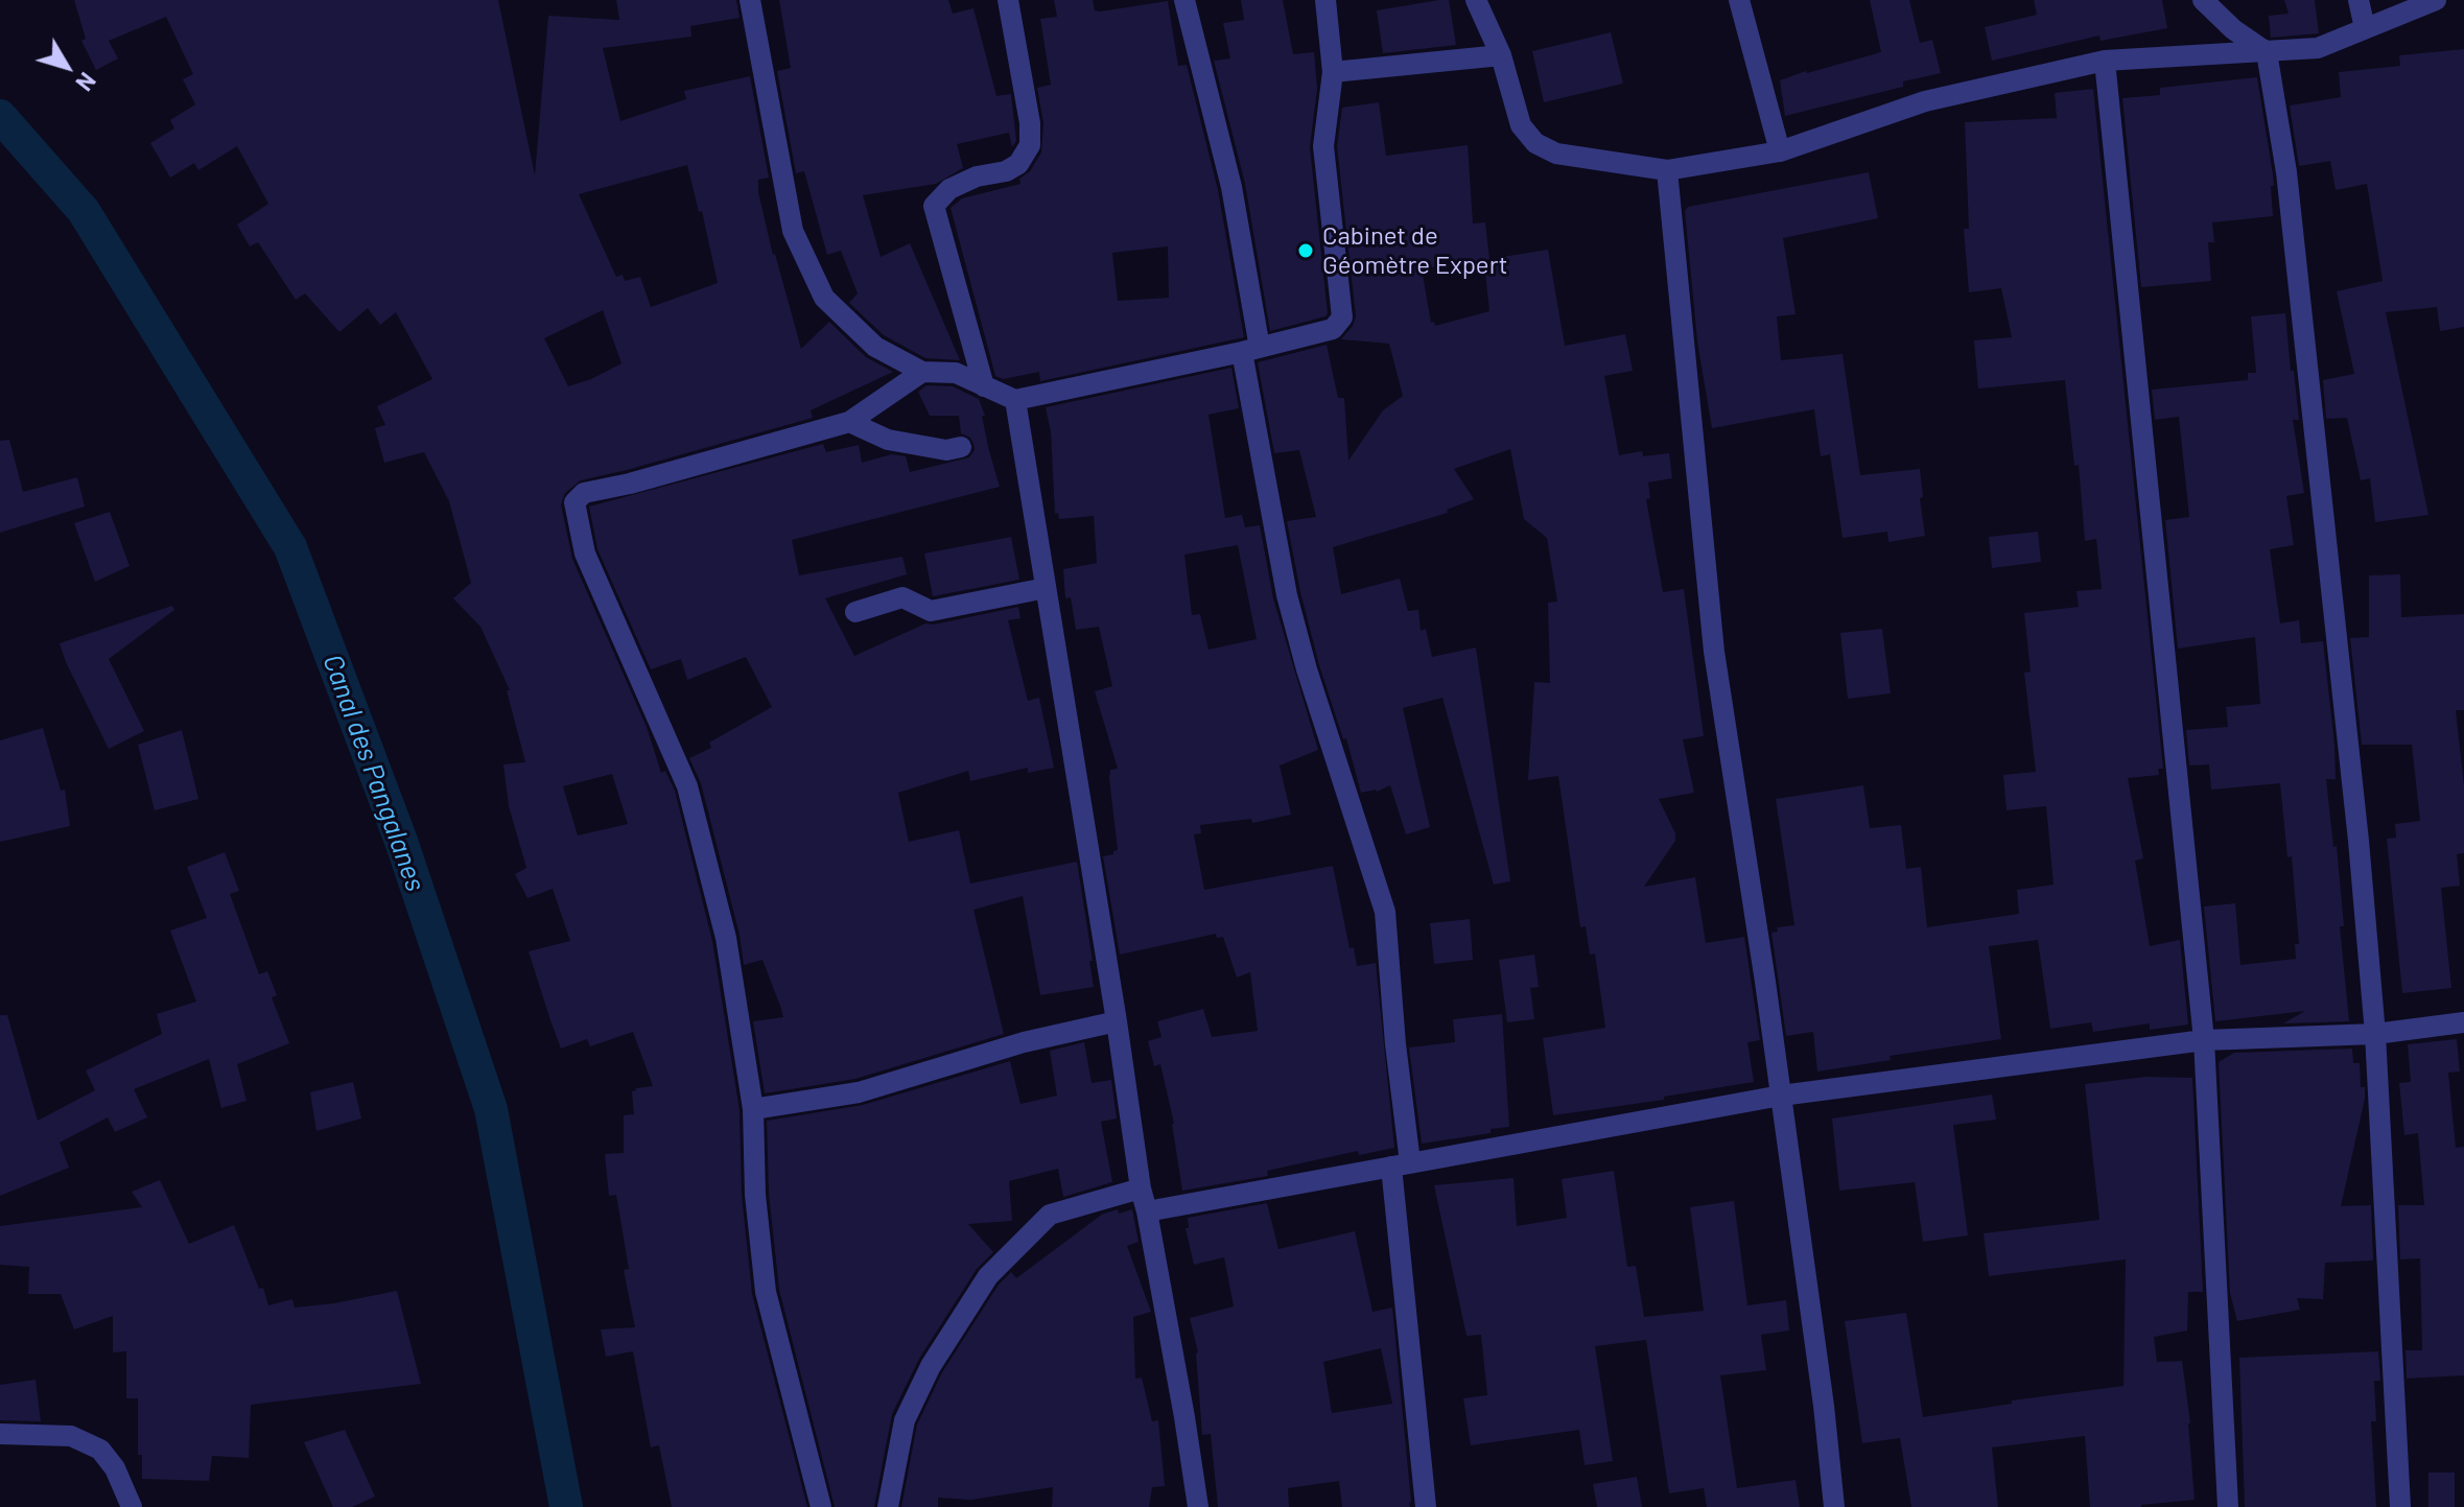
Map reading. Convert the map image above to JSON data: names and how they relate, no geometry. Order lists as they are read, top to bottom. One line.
{"water":["Canal des Pangalanes"],"places":["Cabinet de Géomètre Expert"],"north":"bottom right"}
